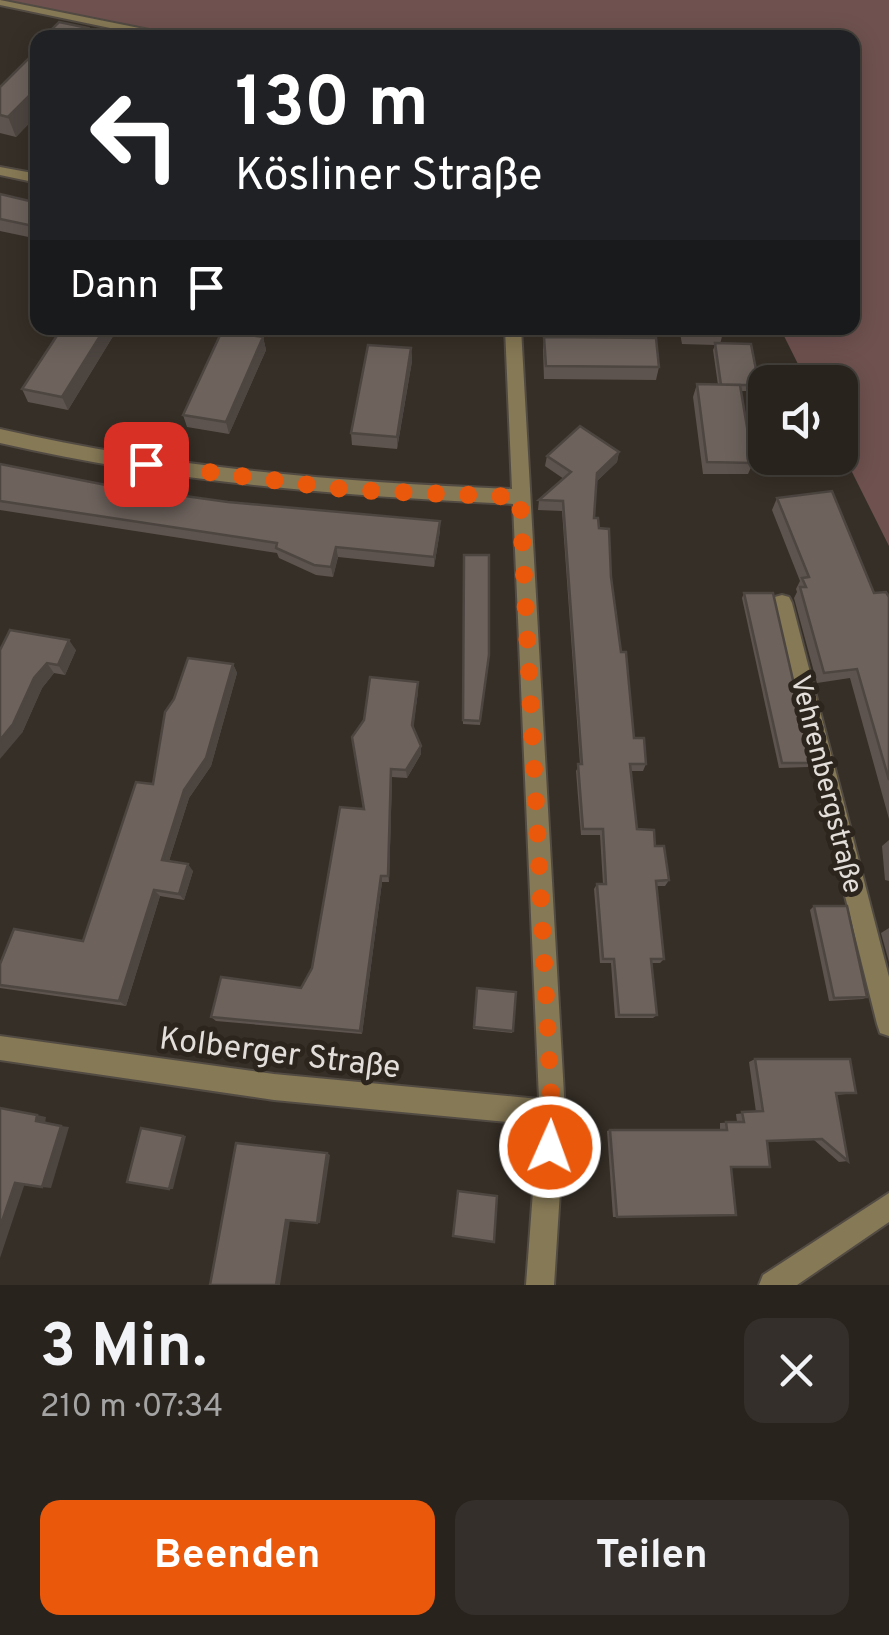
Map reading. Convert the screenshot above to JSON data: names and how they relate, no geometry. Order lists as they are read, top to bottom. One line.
{"streets":{"street":["Vehrenbergstraße","Kolberger Straße"]},"page":{"turn":["130 m","Kösliner Straße"],"then":"Dann","heading":["3 Min.","210 m · 07:34"],"buttons":["Beenden","Teilen"]}}
